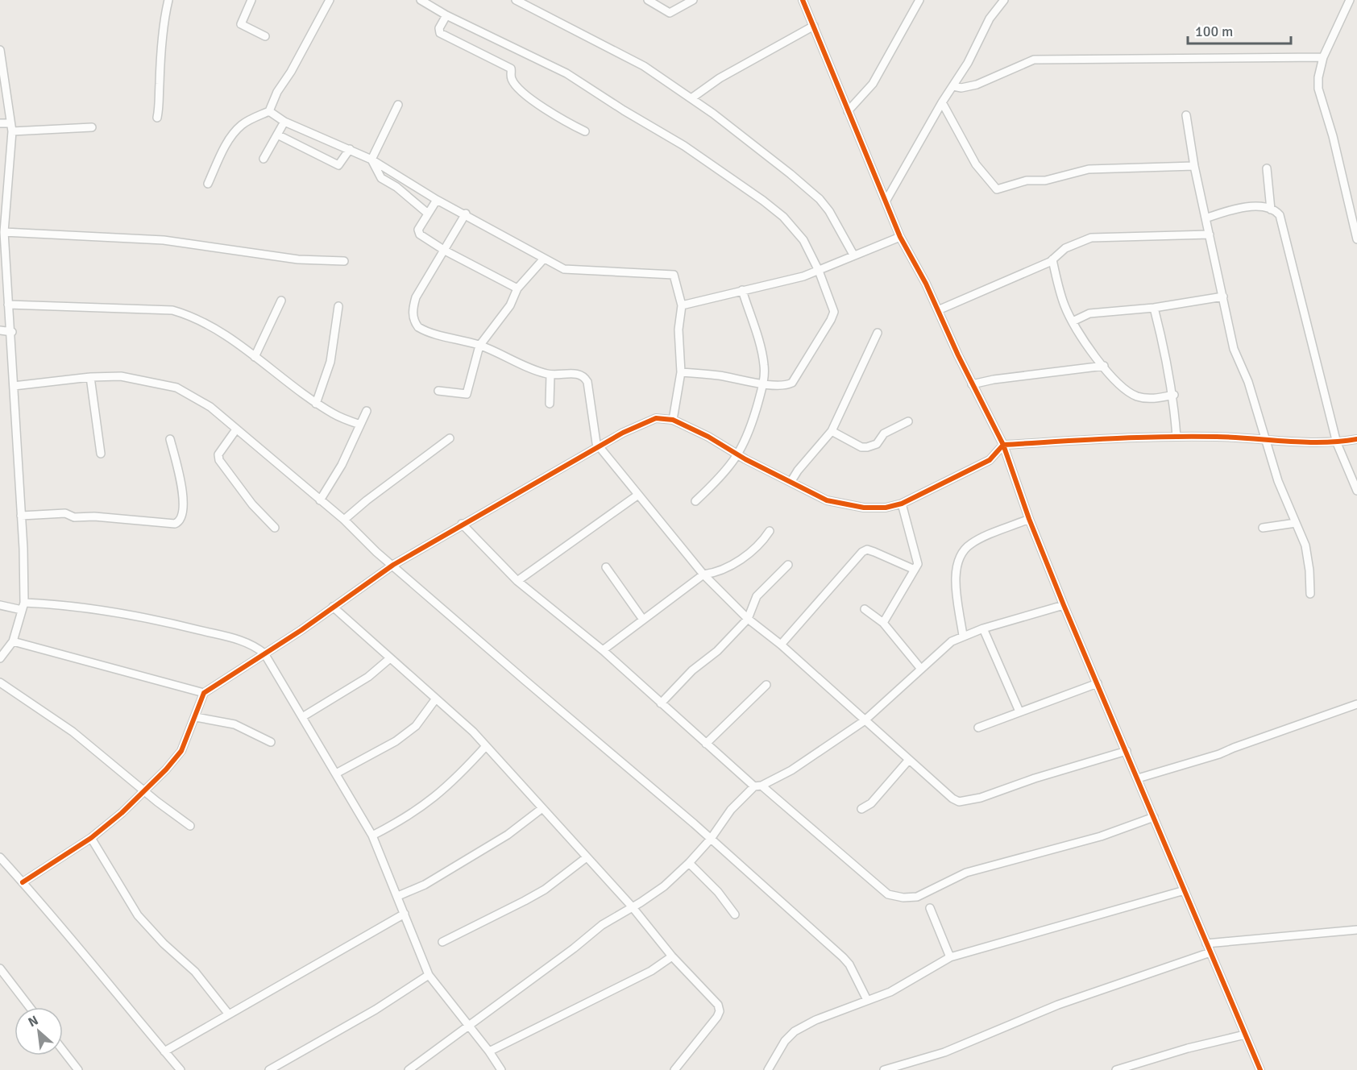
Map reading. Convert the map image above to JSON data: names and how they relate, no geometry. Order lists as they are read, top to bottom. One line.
{"scale_bar":"100 m","north":"top left"}
